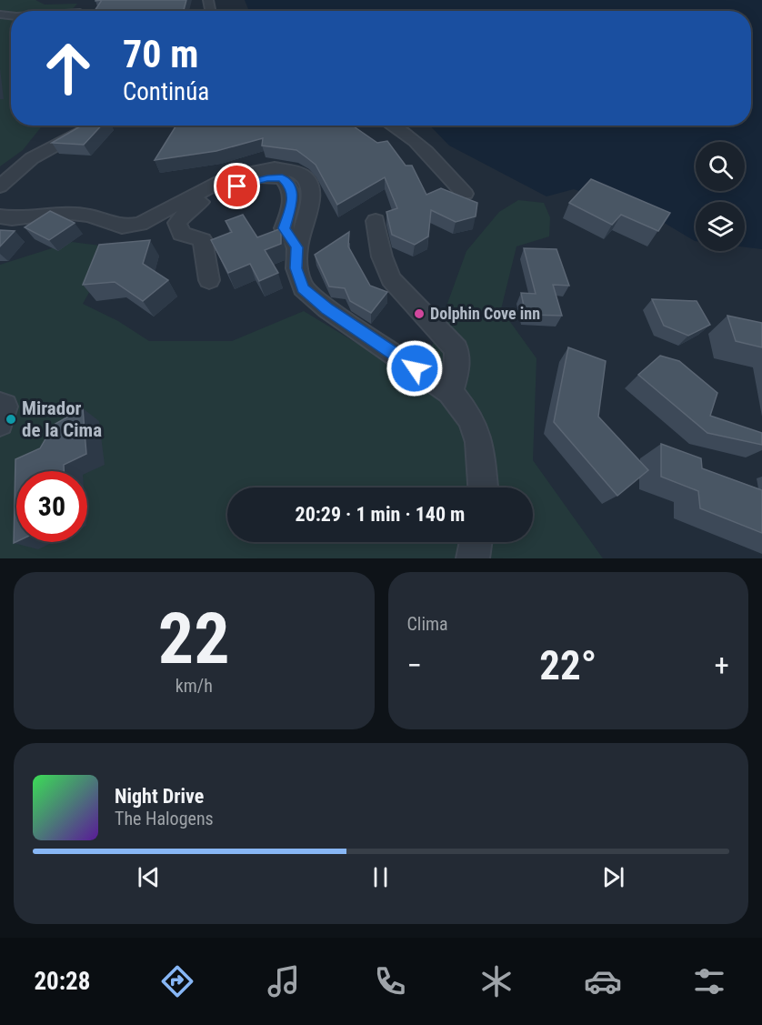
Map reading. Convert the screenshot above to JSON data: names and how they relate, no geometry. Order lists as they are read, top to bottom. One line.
{"places":["Dolphin Cove inn","Mirador de la Cima"],"page":{"turn":["70 m","Continúa"],"limit":"30","trip":"20:29 · 1 min · 140 m","tile":[["22","km/h"],"Clima"],"heat":["−","22°","+"],"song":["Night Drive","The Halogens"],"tabs":"20:28"}}
